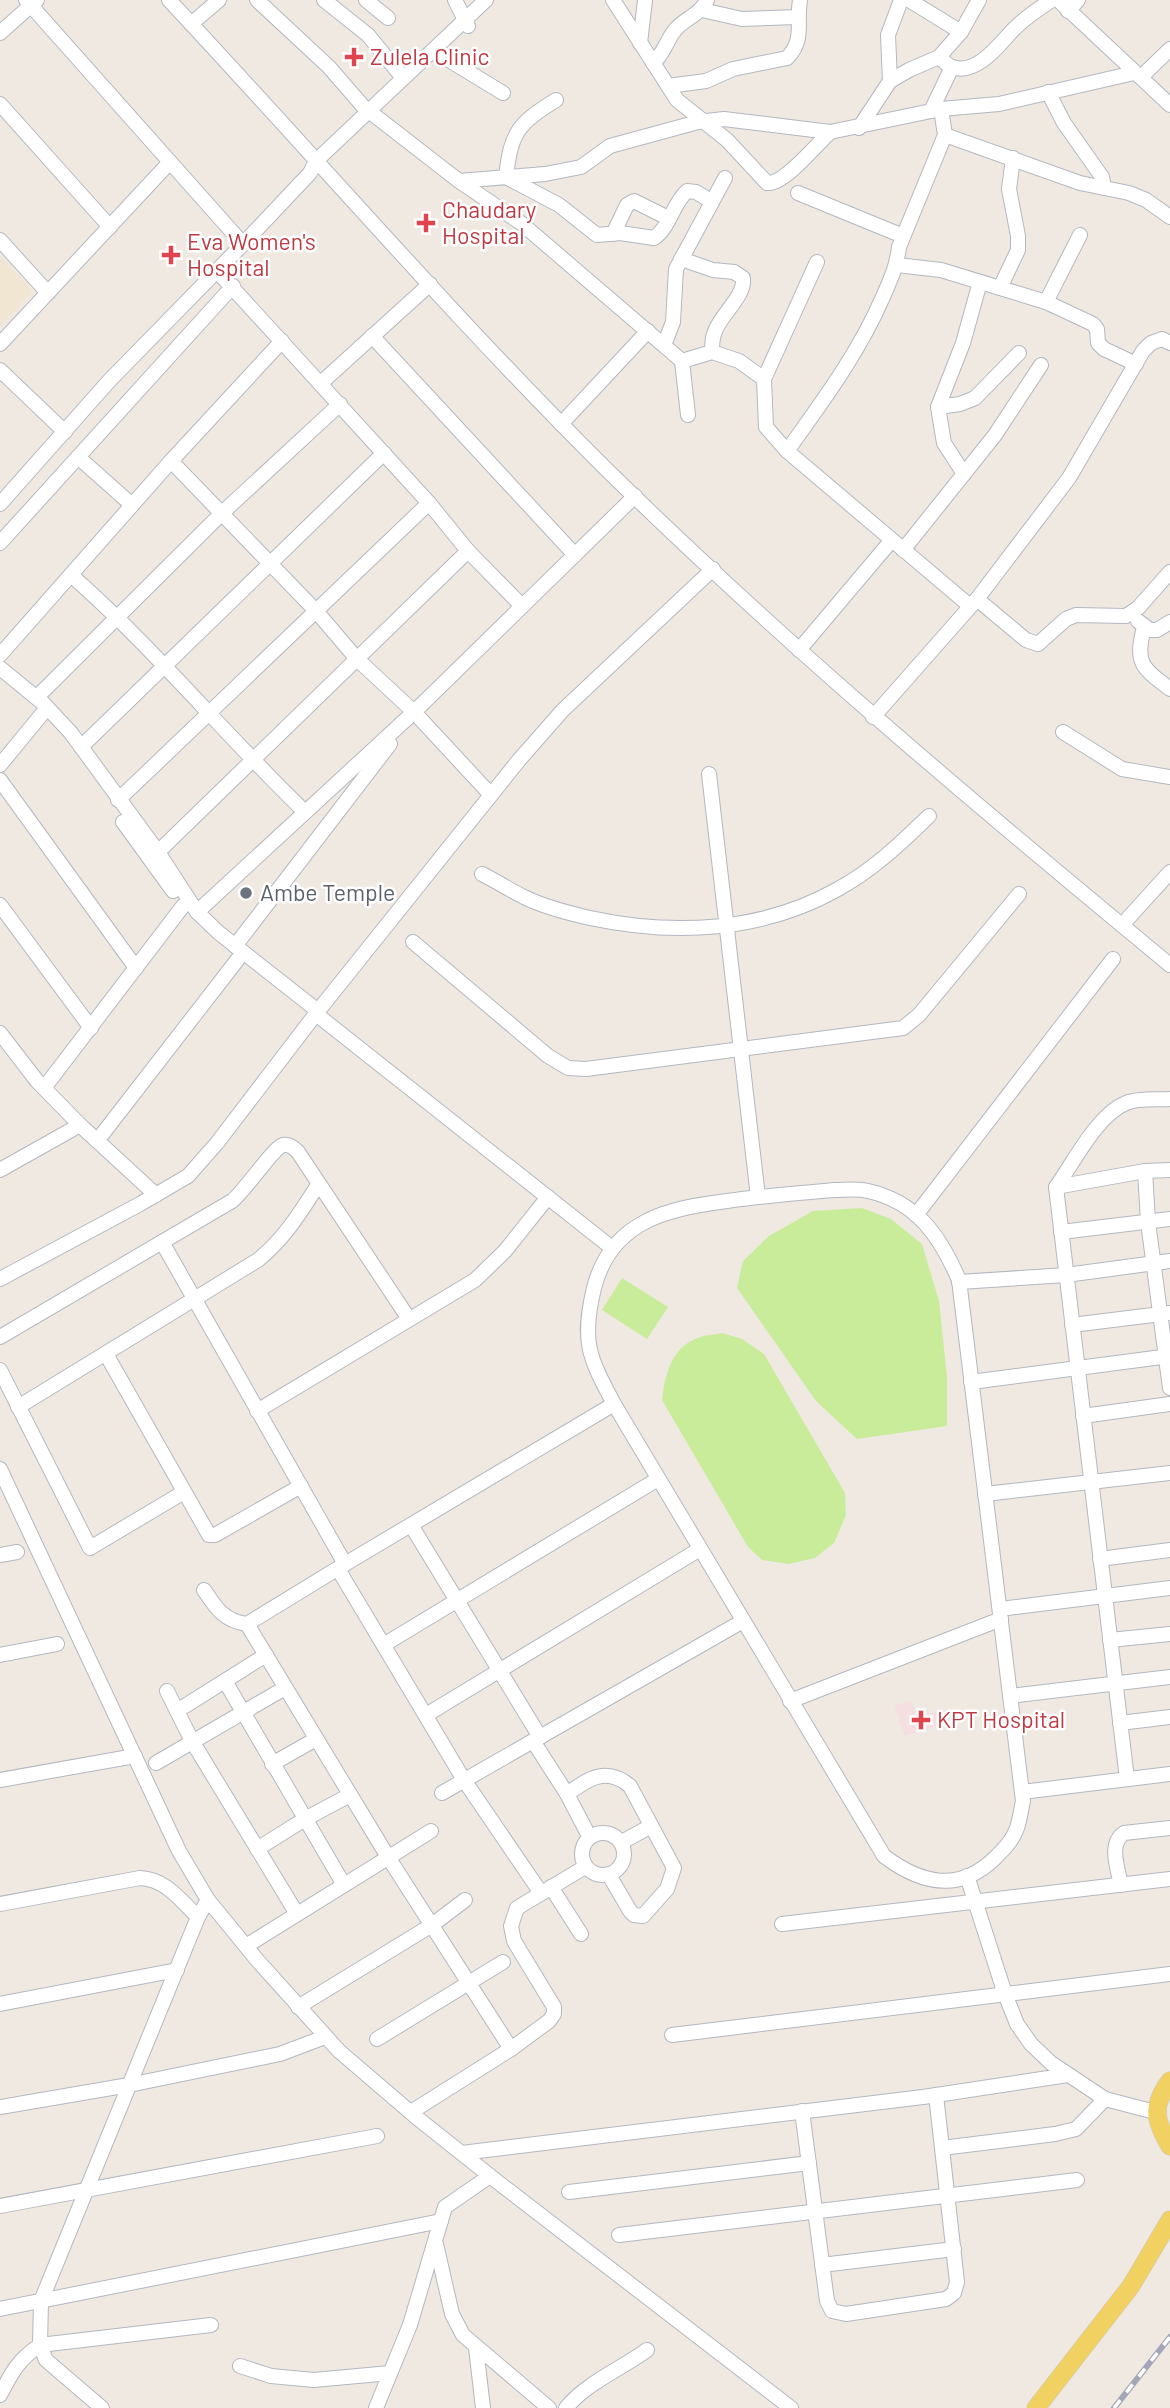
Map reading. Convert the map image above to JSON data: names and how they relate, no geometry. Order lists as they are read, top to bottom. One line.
{"places":{"health":["Zulela Clinic","Chaudary Hospital","Eva Women's Hospital","KPT Hospital"],"other":["Ambe Temple"]}}
